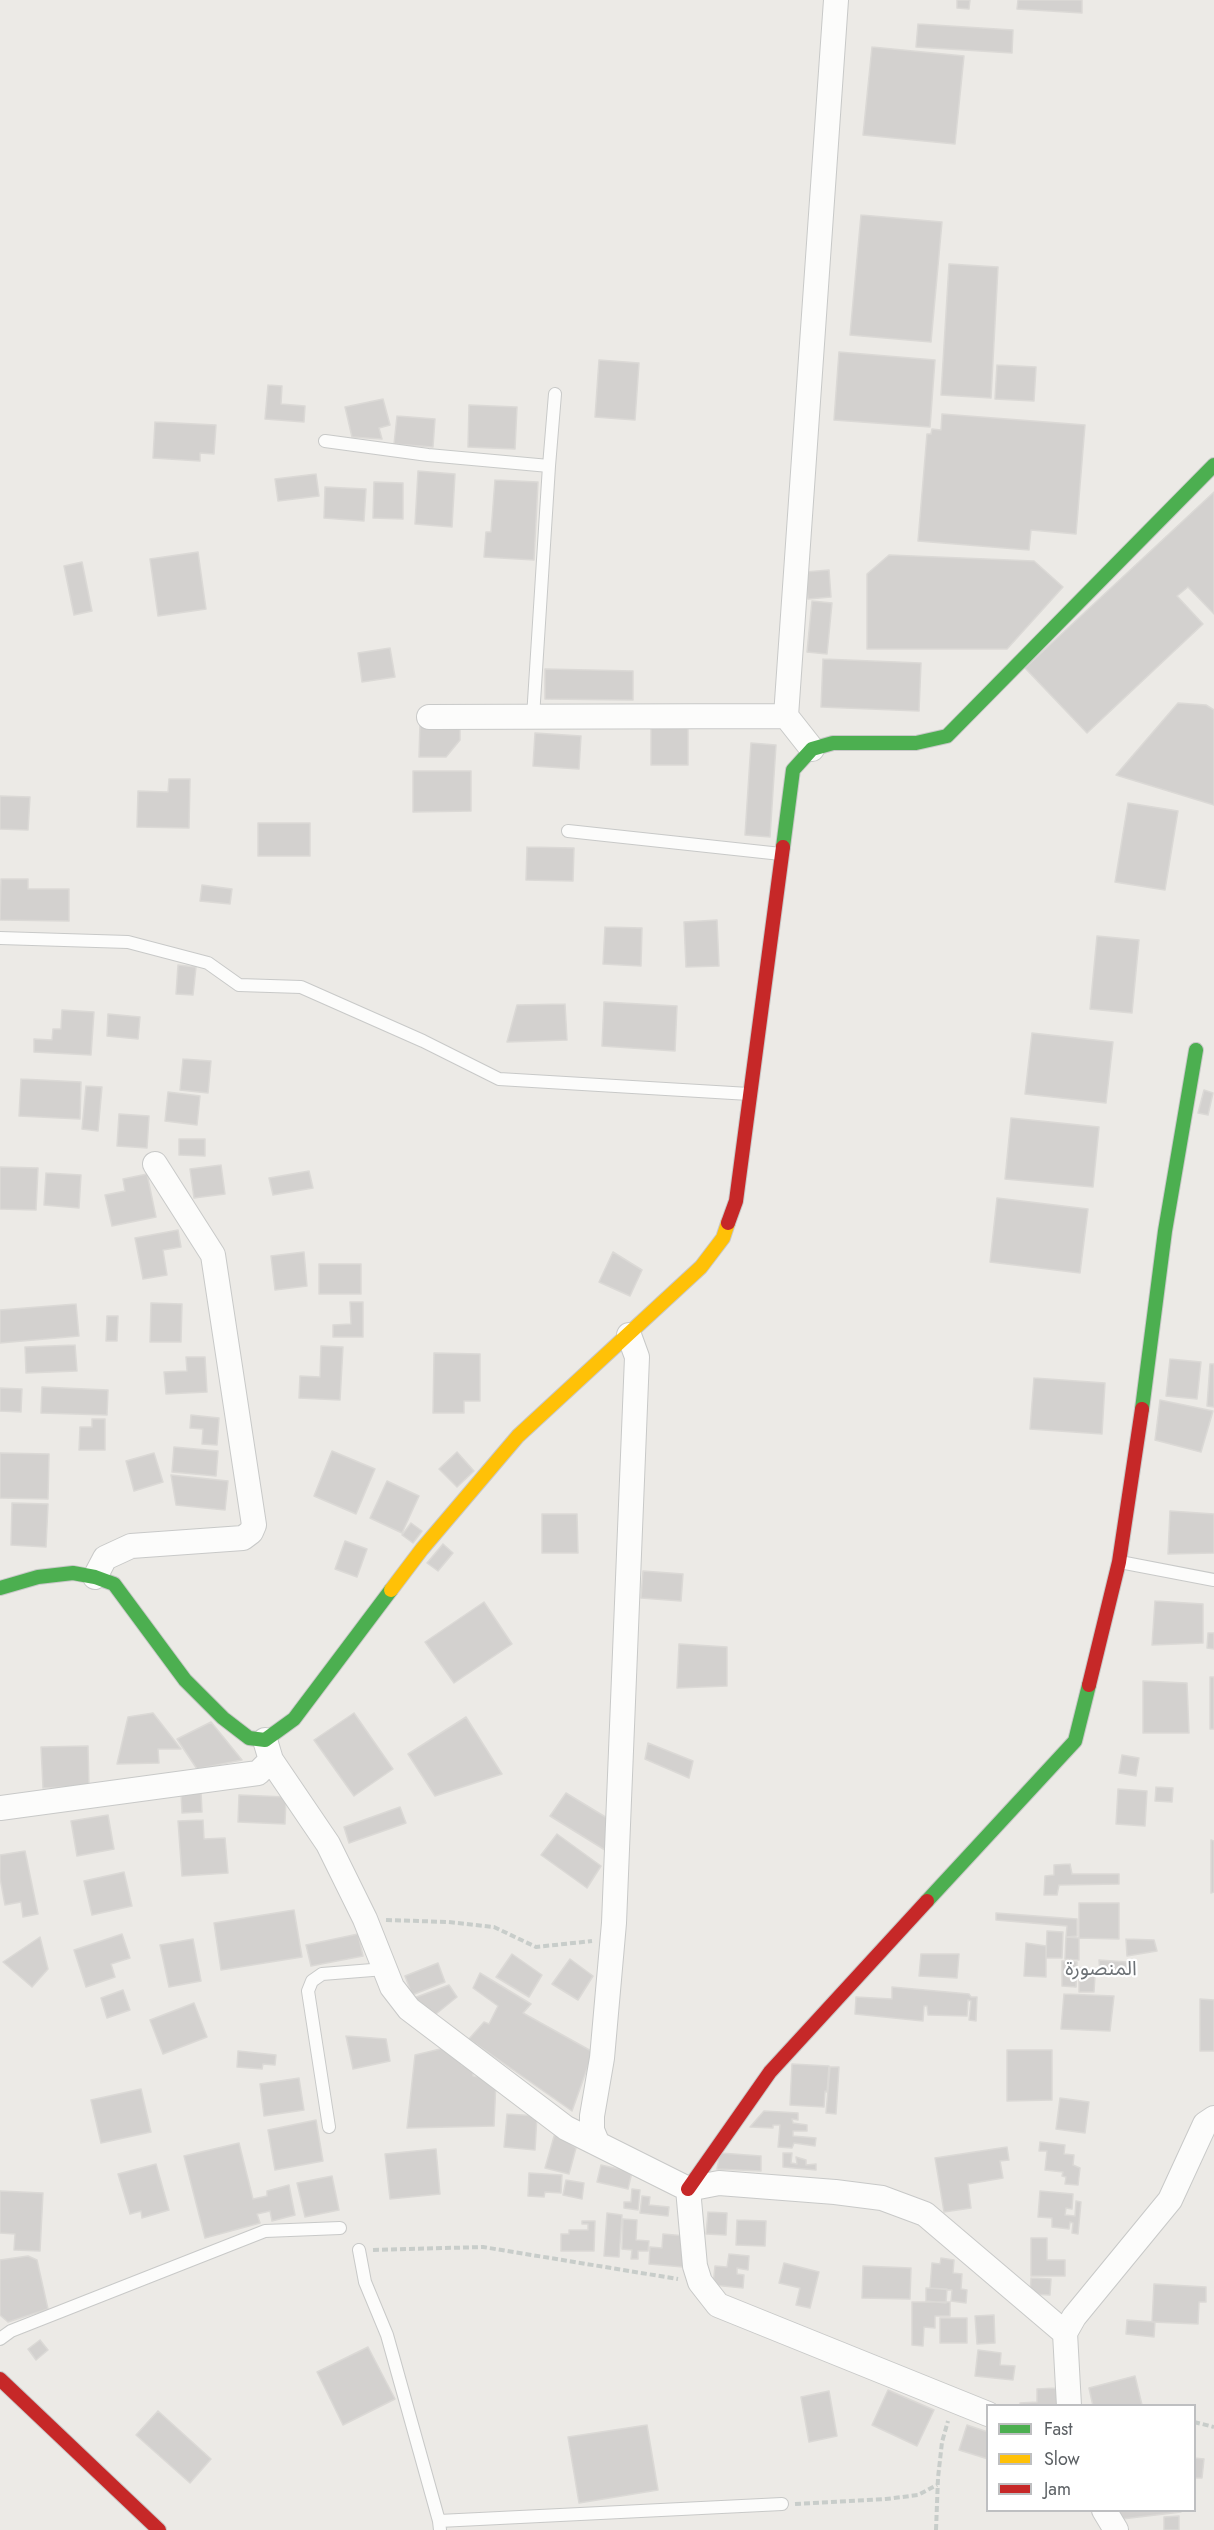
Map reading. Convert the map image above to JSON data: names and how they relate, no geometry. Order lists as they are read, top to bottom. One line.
{"districts":["المنصورة"],"legend":["Fast","Slow","Jam"]}
